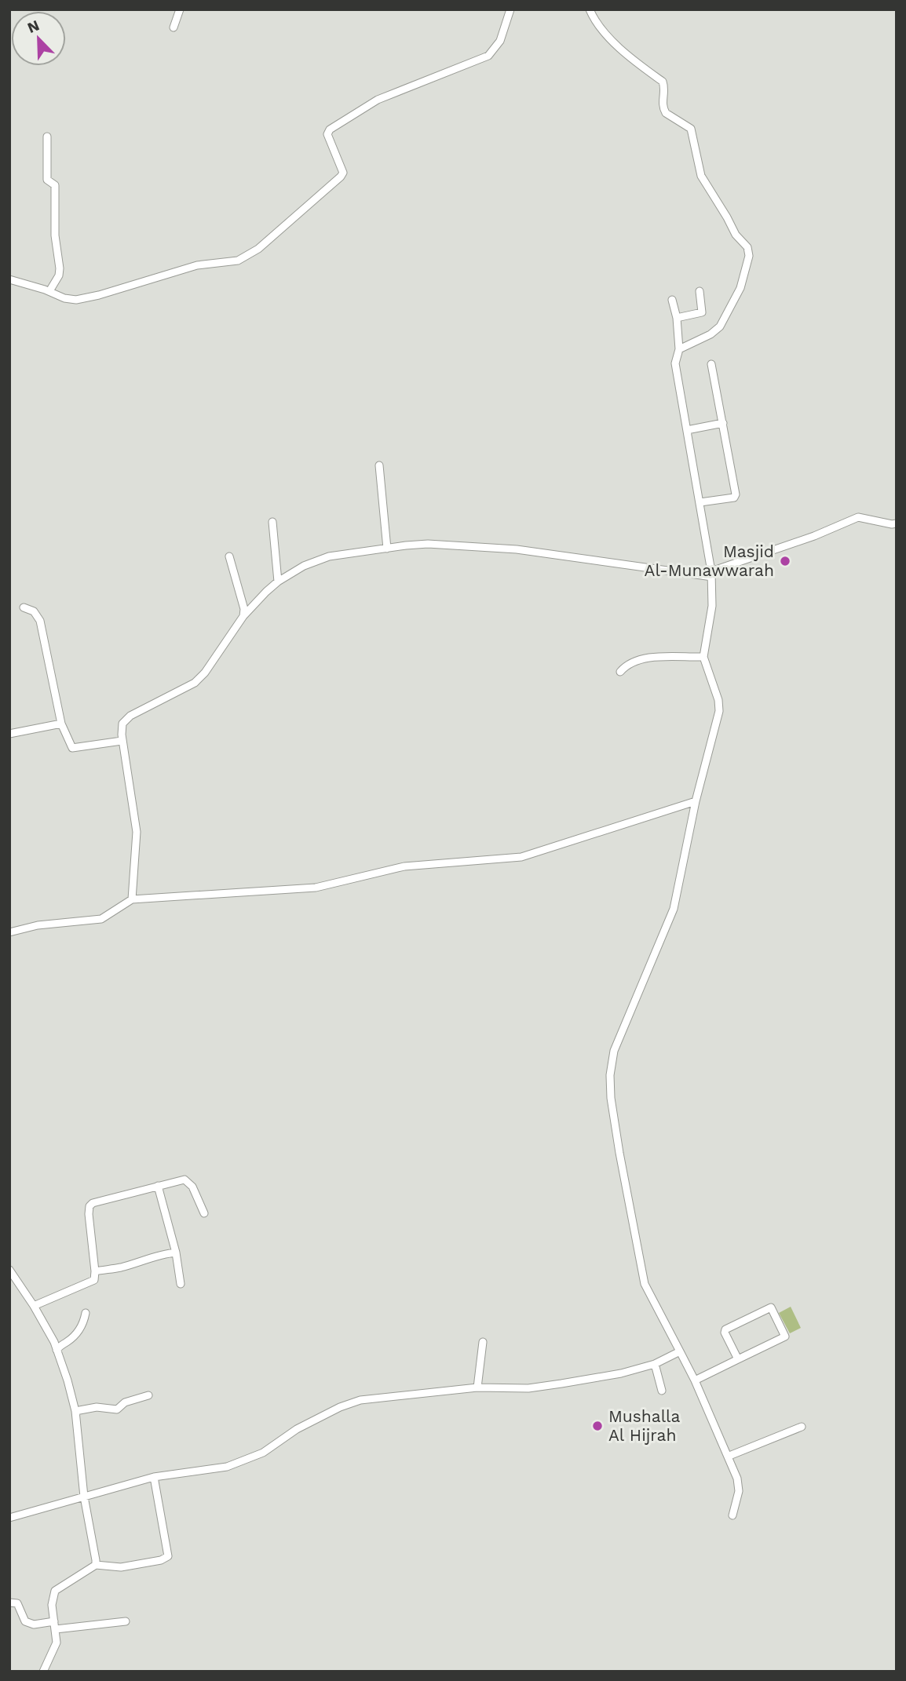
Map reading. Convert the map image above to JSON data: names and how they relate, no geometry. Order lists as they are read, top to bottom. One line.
{"places":["Masjid Al-Munawwarah","Mushalla Al Hijrah"],"north":"top left"}
